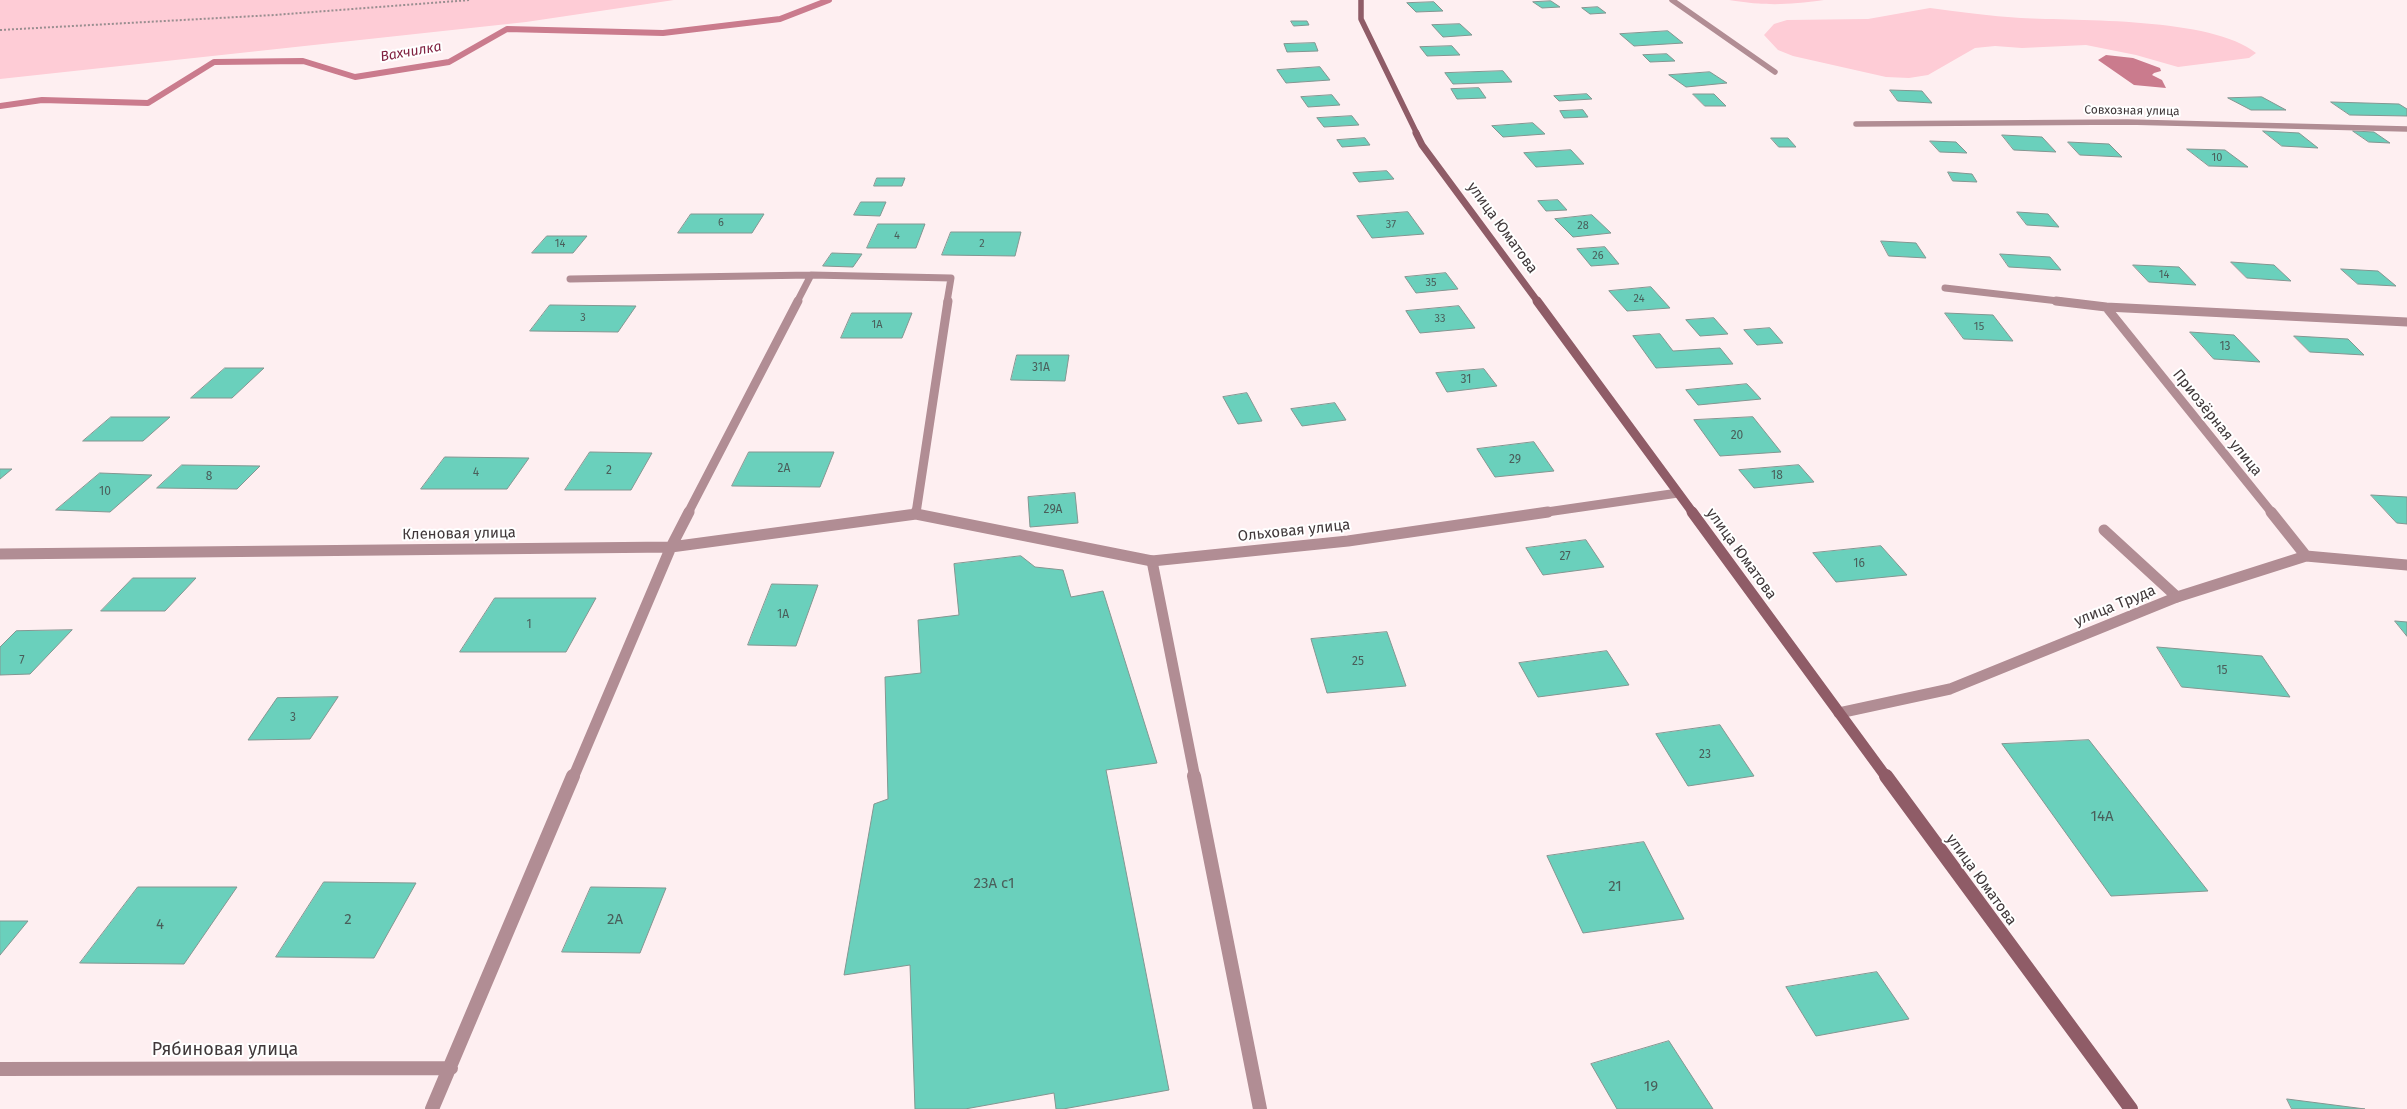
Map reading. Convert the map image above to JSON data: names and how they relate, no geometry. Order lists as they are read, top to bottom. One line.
{"streets":{"main road":["улица Юматова"],"street":["Совхозная улица","Приозёрная улица","Ольховая улица","Кленовая улица","улица Труда","Рябиновая улица"]},"crossings":[["улица Юматова","Ольховая улица"],["улица Юматова","улица Труда"],["Приозёрная улица","улица Труда"],["Ольховая улица","Кленовая улица"]],"water":["Вахчилка"],"house_numbers":["10","6","37","28","4","14","2","26","14","35","24","3","33","1А","15","13","31А","31","20","29","2А","2","4","18","8","10","29А","27","16","1А","1","7","25","15","3","23","14А","23А с1","21","2","2А","4","19"]}
